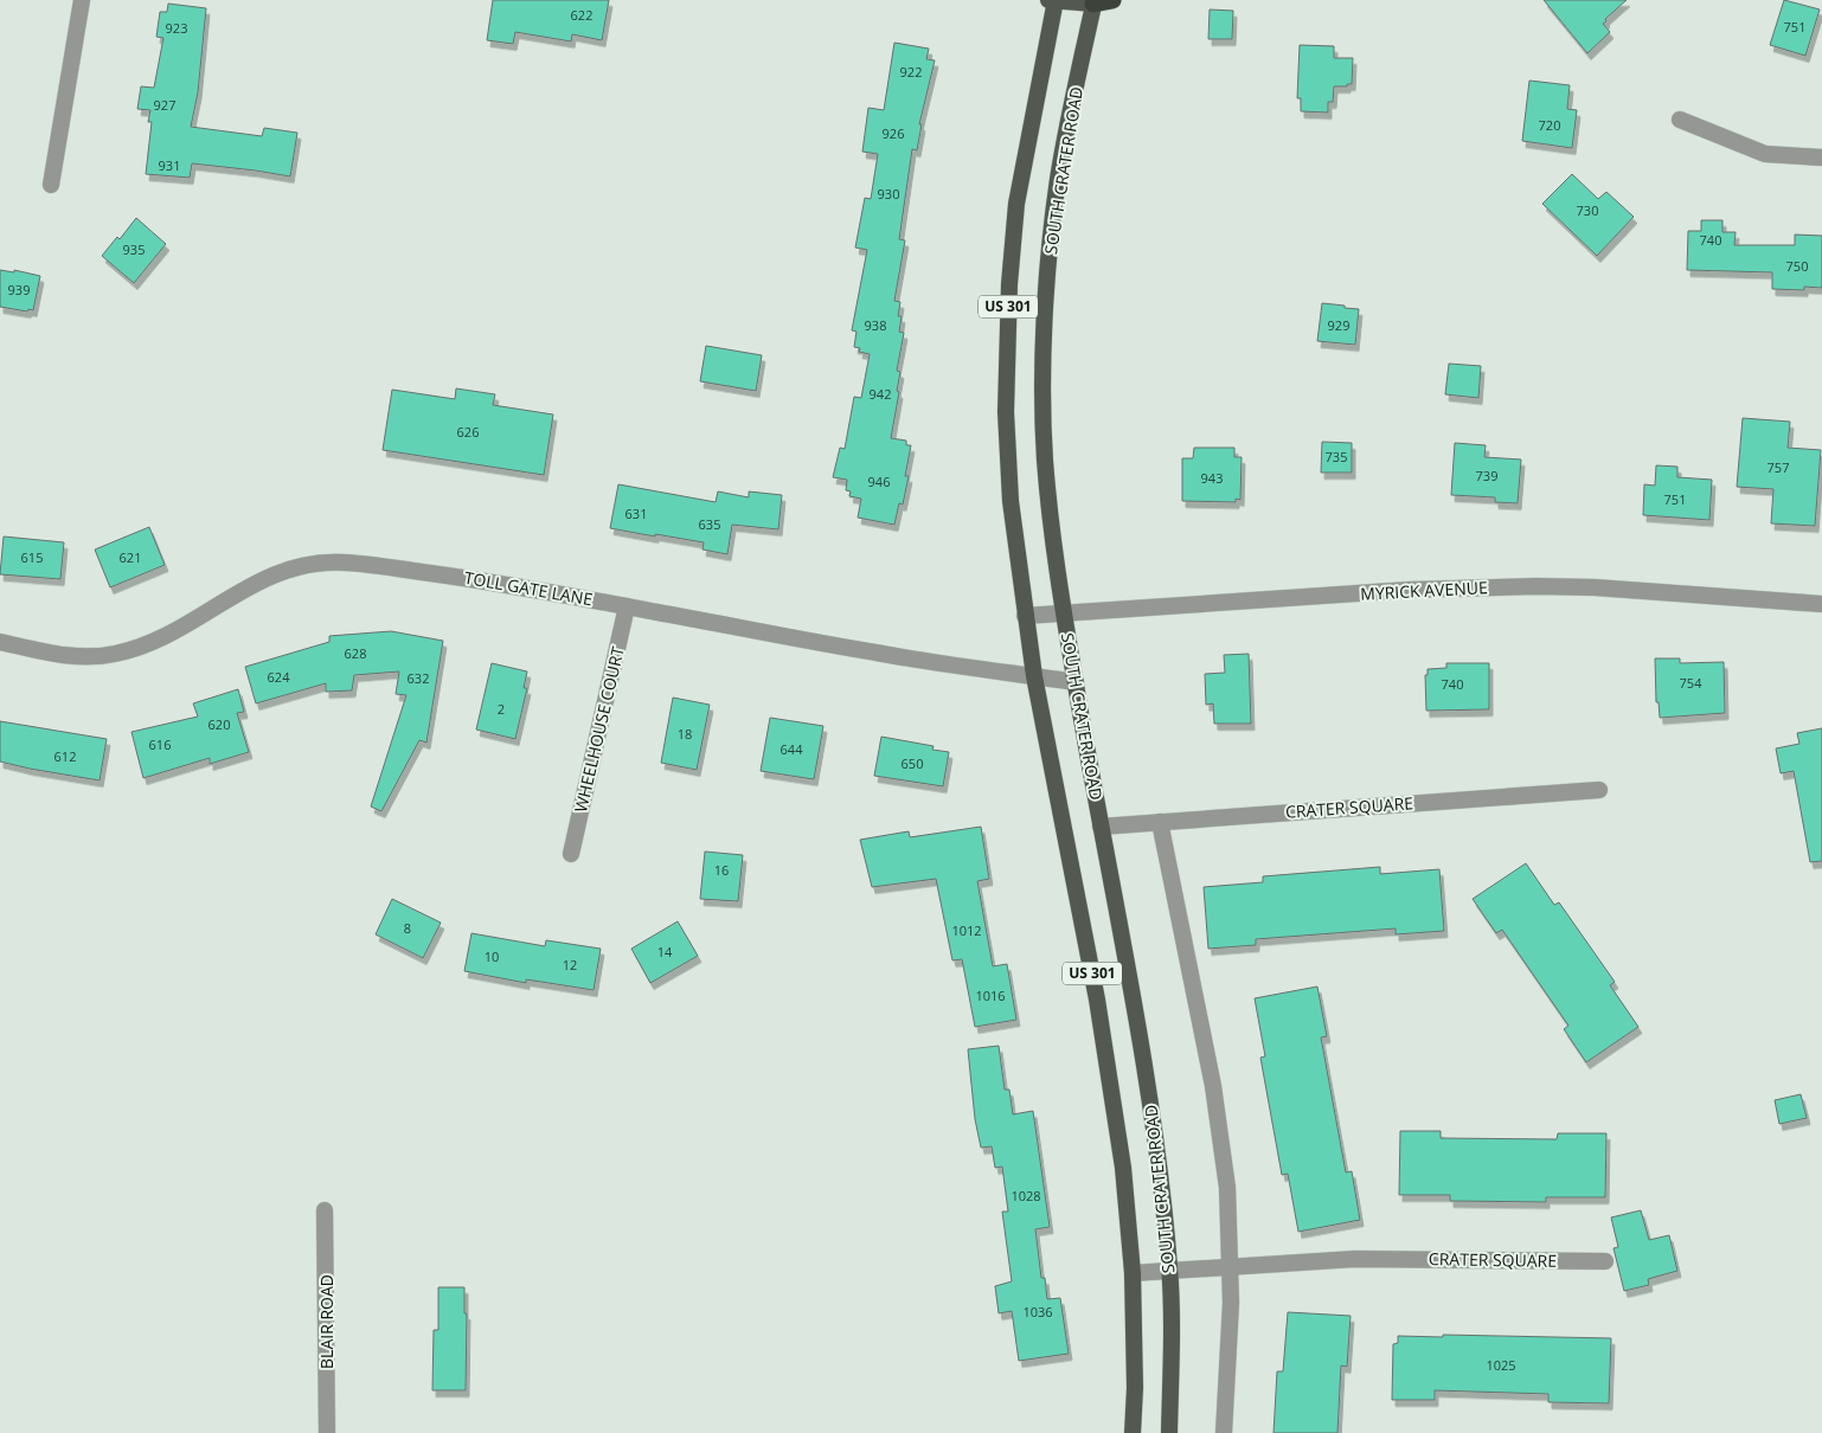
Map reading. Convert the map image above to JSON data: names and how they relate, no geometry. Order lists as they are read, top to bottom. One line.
{"streets":{"main road":["SOUTH CRATER ROAD","US 301"],"street":["TOLL GATE LANE","MYRICK AVENUE","WHEELHOUSE COURT","CRATER SQUARE","BLAIR ROAD"]},"crossings":[["SOUTH CRATER ROAD","TOLL GATE LANE"],["SOUTH CRATER ROAD","MYRICK AVENUE"],["SOUTH CRATER ROAD","CRATER SQUARE"],["TOLL GATE LANE","WHEELHOUSE COURT"]],"house_numbers":["622","751","923","922","927","720","926","931","930","730","740","935","750","939","938","929","942","626","735","757","739","943","946","751","631","635","615","621","628","624","632","754","740","2","620","18","616","644","612","650","16","8","1012","14","10","12","1016","1028","1036","1025"]}
